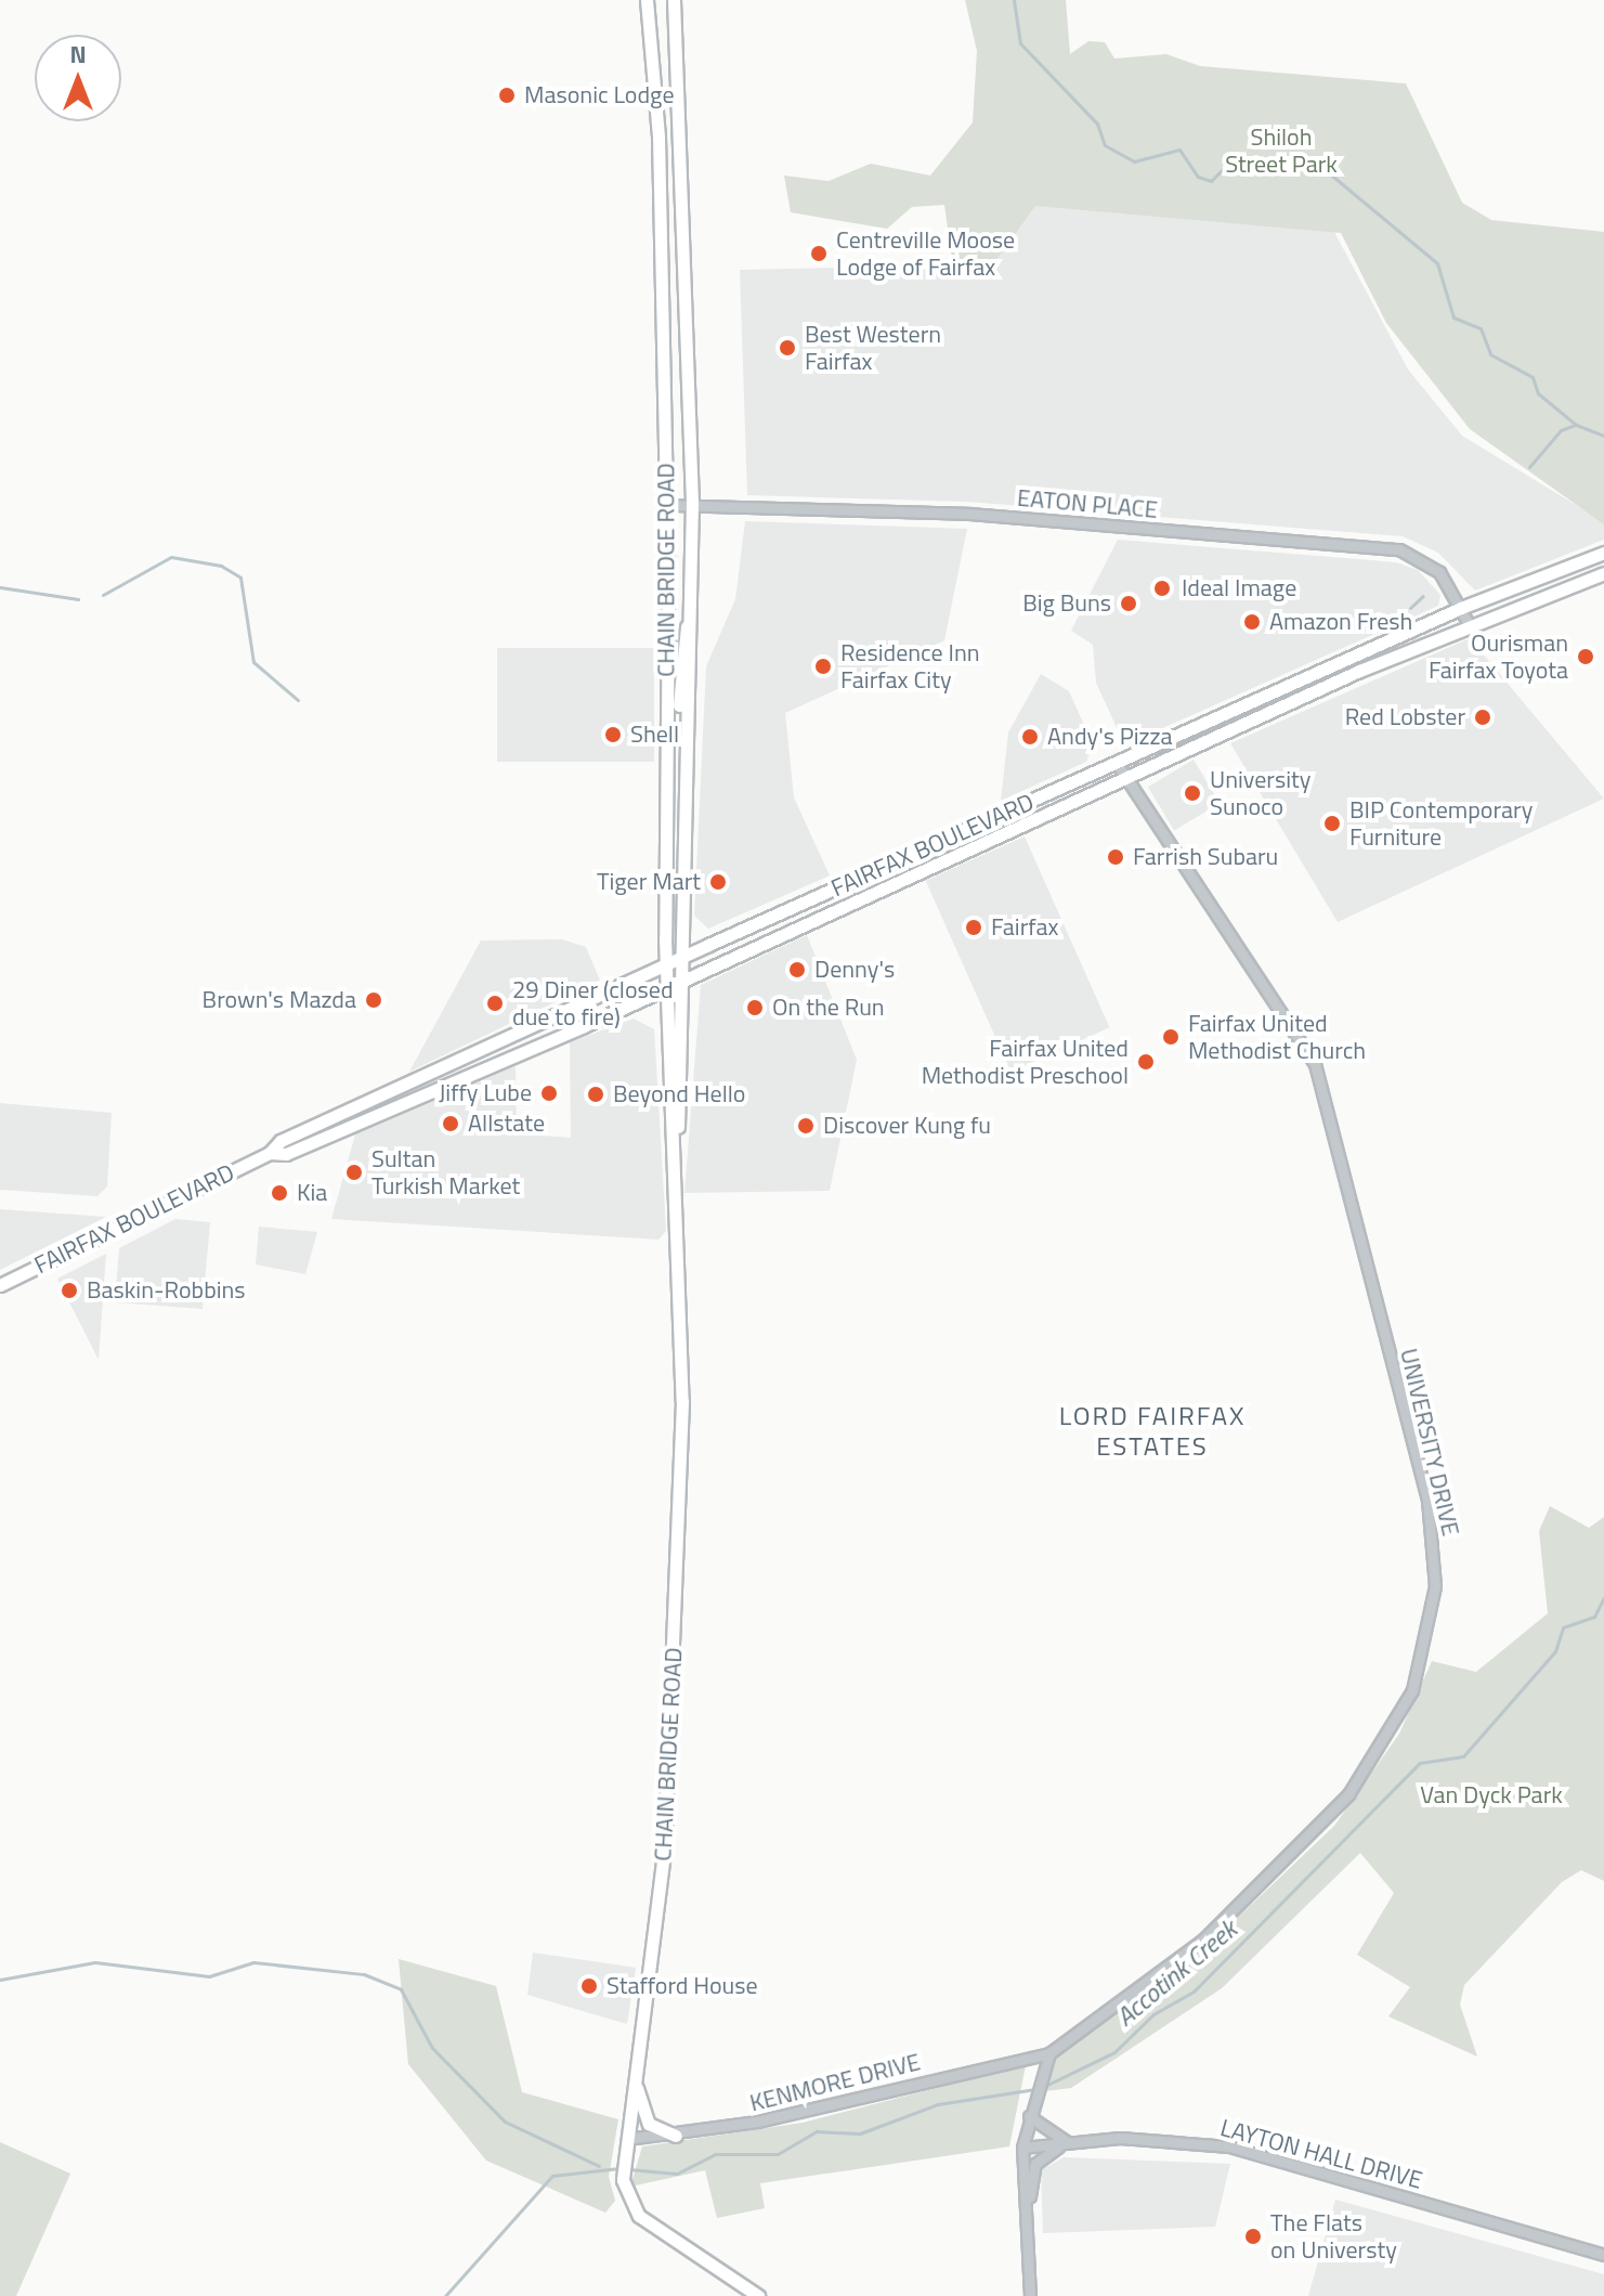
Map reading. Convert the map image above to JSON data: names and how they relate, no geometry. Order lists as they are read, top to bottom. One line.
{"streets":{"main road":["CHAIN BRIDGE ROAD","FAIRFAX BOULEVARD"],"street":["EATON PLACE","UNIVERSITY DRIVE","KENMORE DRIVE","LAYTON HALL DRIVE"]},"crossings":[["EATON PLACE","CHAIN BRIDGE ROAD"],["EATON PLACE","FAIRFAX BOULEVARD"],["CHAIN BRIDGE ROAD","FAIRFAX BOULEVARD"],["CHAIN BRIDGE ROAD","KENMORE DRIVE"],["FAIRFAX BOULEVARD","UNIVERSITY DRIVE"],["UNIVERSITY DRIVE","KENMORE DRIVE"]],"districts":["LORD FAIRFAX ESTATES"],"water":["Accotink Creek"],"parks":["Shiloh Street Park","Van Dyck Park"],"places":["Masonic Lodge","Centreville Moose Lodge of Fairfax","Best Western Fairfax","Ideal Image","Big Buns","Amazon Fresh","Ourisman Fairfax Toyota","Residence Inn Fairfax City","Red Lobster","Shell","Andy's Pizza","University Sunoco","BIP Contemporary Furniture","Farrish Subaru","Tiger Mart","Fairfax","Denny's","Brown's Mazda","29 Diner (closed due to fire)","On the Run","Fairfax United Methodist Church","Fairfax United Methodist Preschool","Jiffy Lube","Beyond Hello","Allstate","Discover Kung fu","Sultan Turkish Market","Kia","Baskin-Robbins","Stafford House","The Flats on Universty"],"north":"top"}
